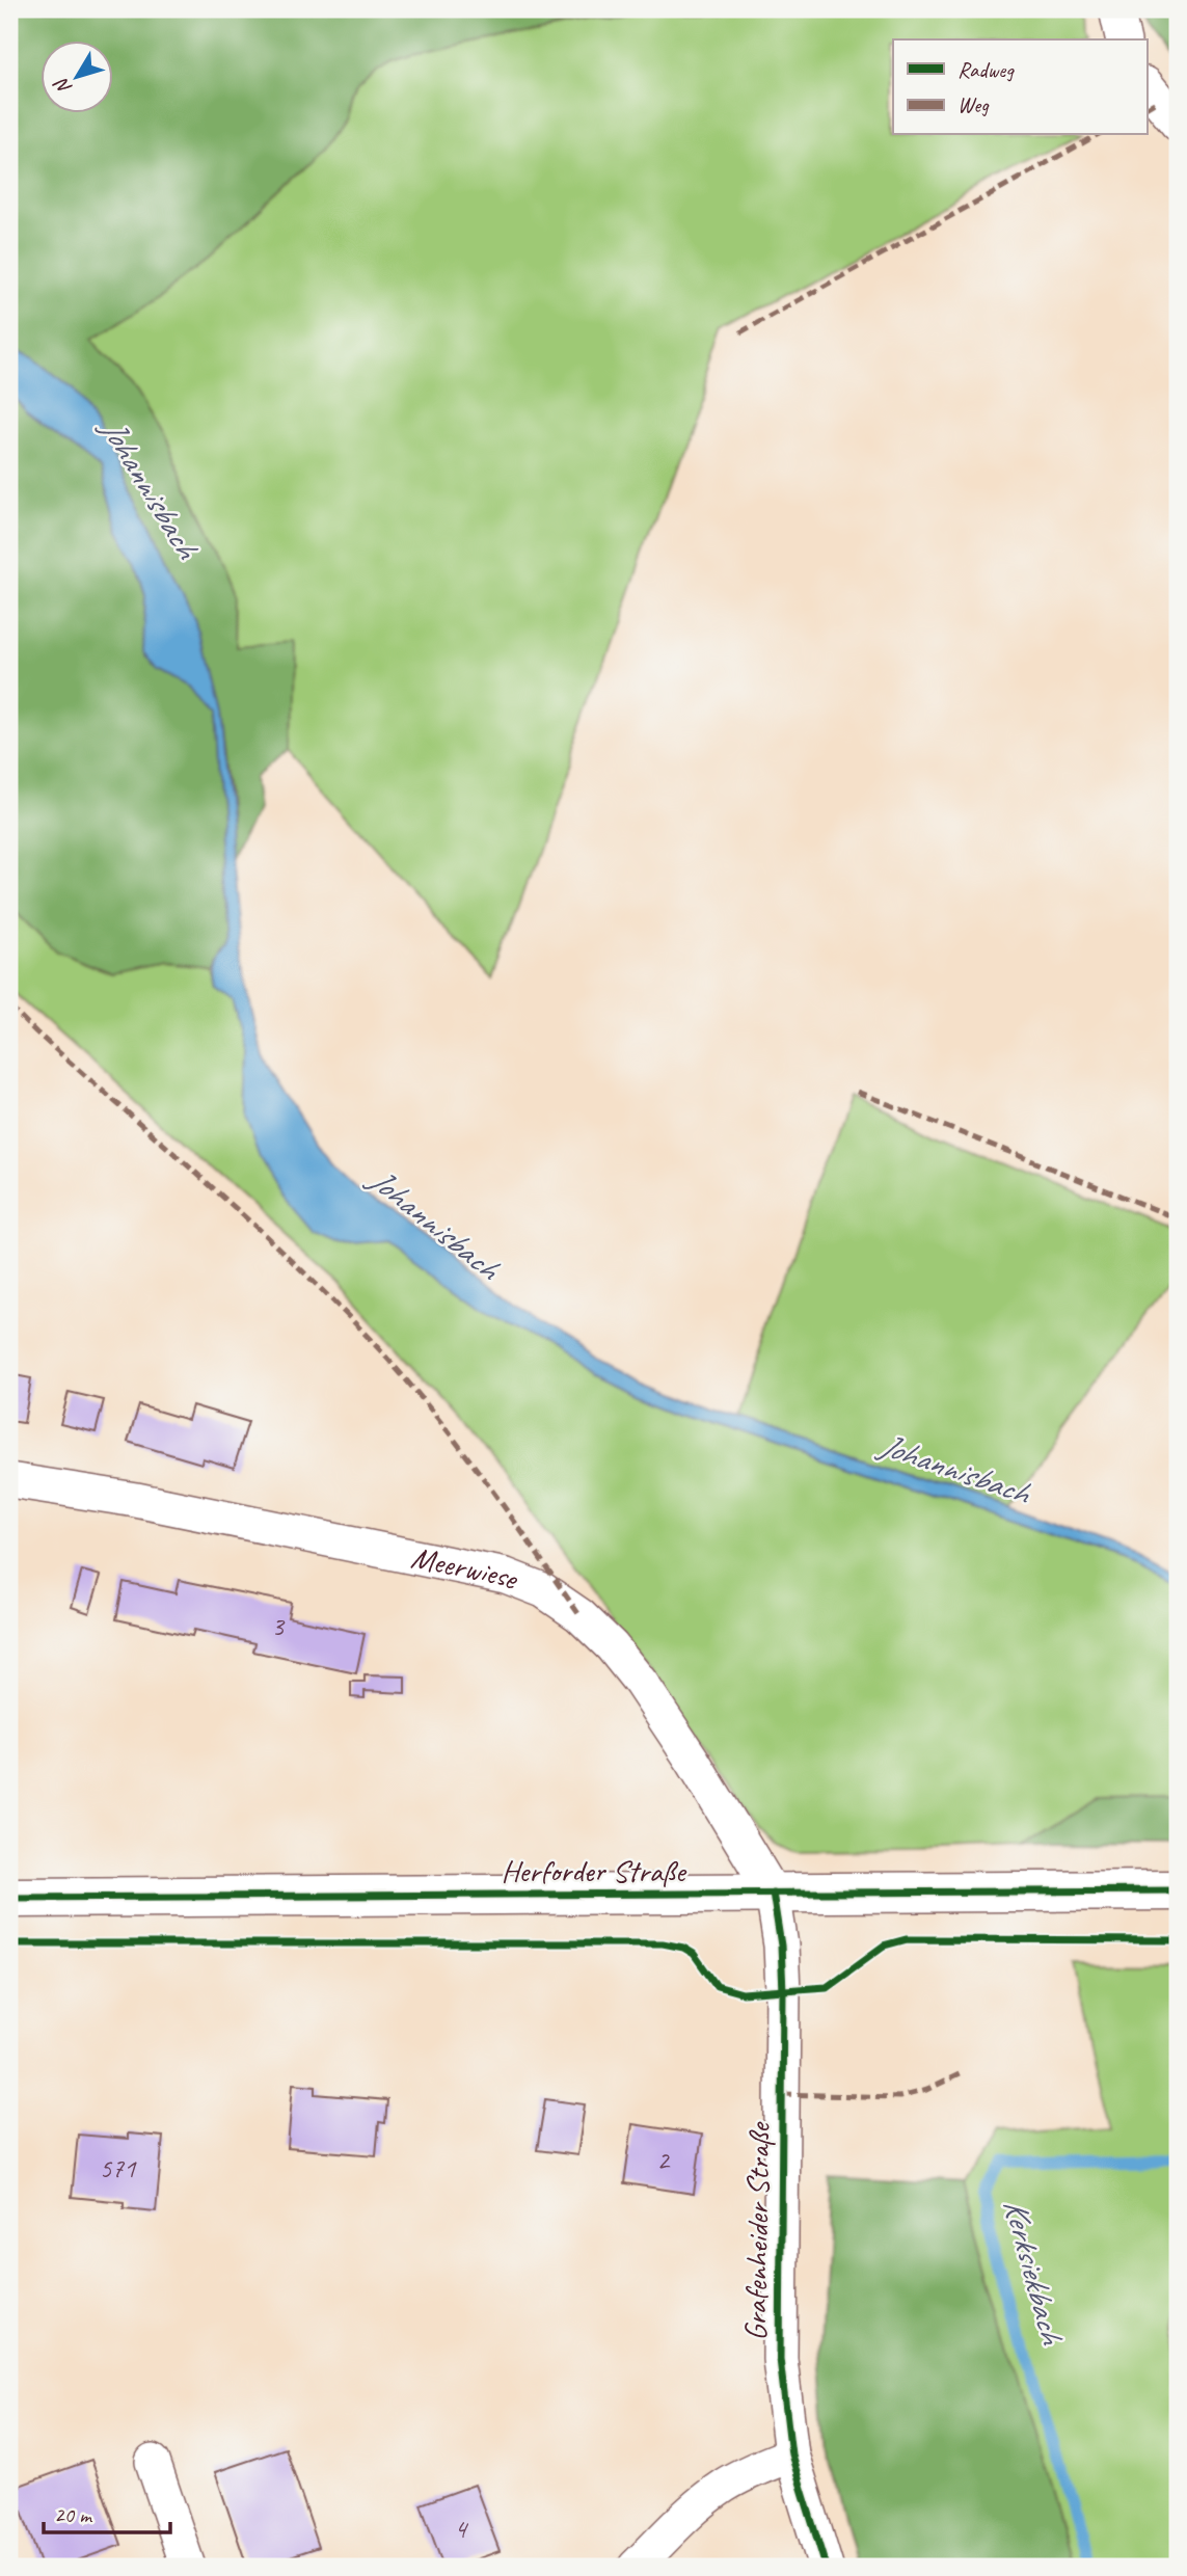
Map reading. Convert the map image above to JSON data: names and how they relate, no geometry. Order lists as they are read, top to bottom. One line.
{"streets":{"main road":["Herforder Straße"],"street":["Meerwiese","Grafenheider Straße"]},"crossings":[["Meerwiese","Herforder Straße"],["Meerwiese","Grafenheider Straße"],["Herforder Straße","Grafenheider Straße"]],"water":["Johannisbach","Kerksiekbach"],"house_numbers":["3","2","571","4"],"legend":["Radweg","Weg"],"scale_bar":"20 m","north":"bottom left"}
